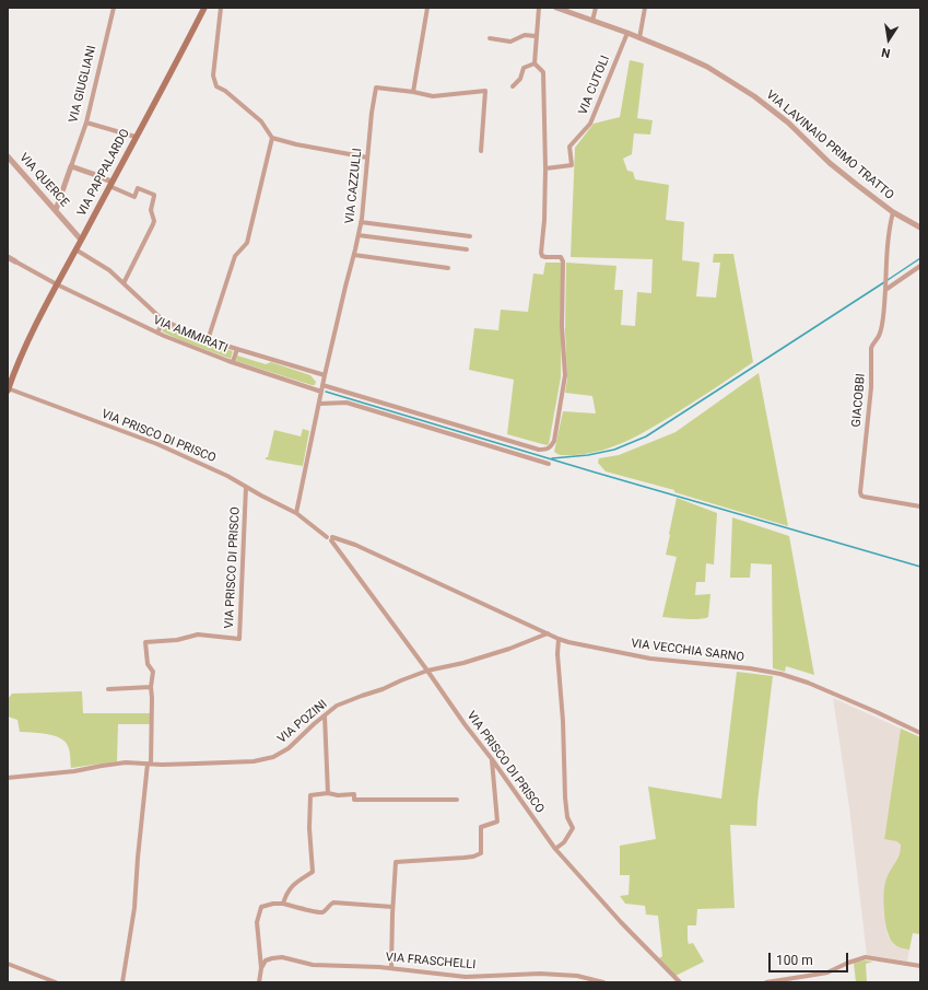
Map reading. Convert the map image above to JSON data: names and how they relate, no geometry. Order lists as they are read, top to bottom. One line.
{"streets":{"main road":["VIA PAPPALARDO"],"street":["VIA GIUGLIANI","VIA CUTOLI","VIA LAVINAIO PRIMO TRATTO","VIA QUERCE","VIA CAZZULLI","VIA AMMIRATI","GIACOBBI","VIA PRISCO DI PRISCO","VIA VECCHIA SARNO","VIA POZINI","VIA FRASCHELLI"]},"crossings":[["VIA GIUGLIANI","VIA QUERCE"],["VIA CUTOLI","VIA LAVINAIO PRIMO TRATTO"],["VIA LAVINAIO PRIMO TRATTO","GIACOBBI"],["VIA PAPPALARDO","VIA QUERCE"],["VIA PAPPALARDO","VIA AMMIRATI"],["VIA PAPPALARDO","VIA PRISCO DI PRISCO"],["VIA CAZZULLI","VIA AMMIRATI"],["VIA CAZZULLI","VIA PRISCO DI PRISCO"],["VIA PRISCO DI PRISCO","VIA VECCHIA SARNO"],["VIA PRISCO DI PRISCO","VIA POZINI"],["VIA VECCHIA SARNO","VIA POZINI"]],"scale_bar":"100 m","north":"bottom"}
